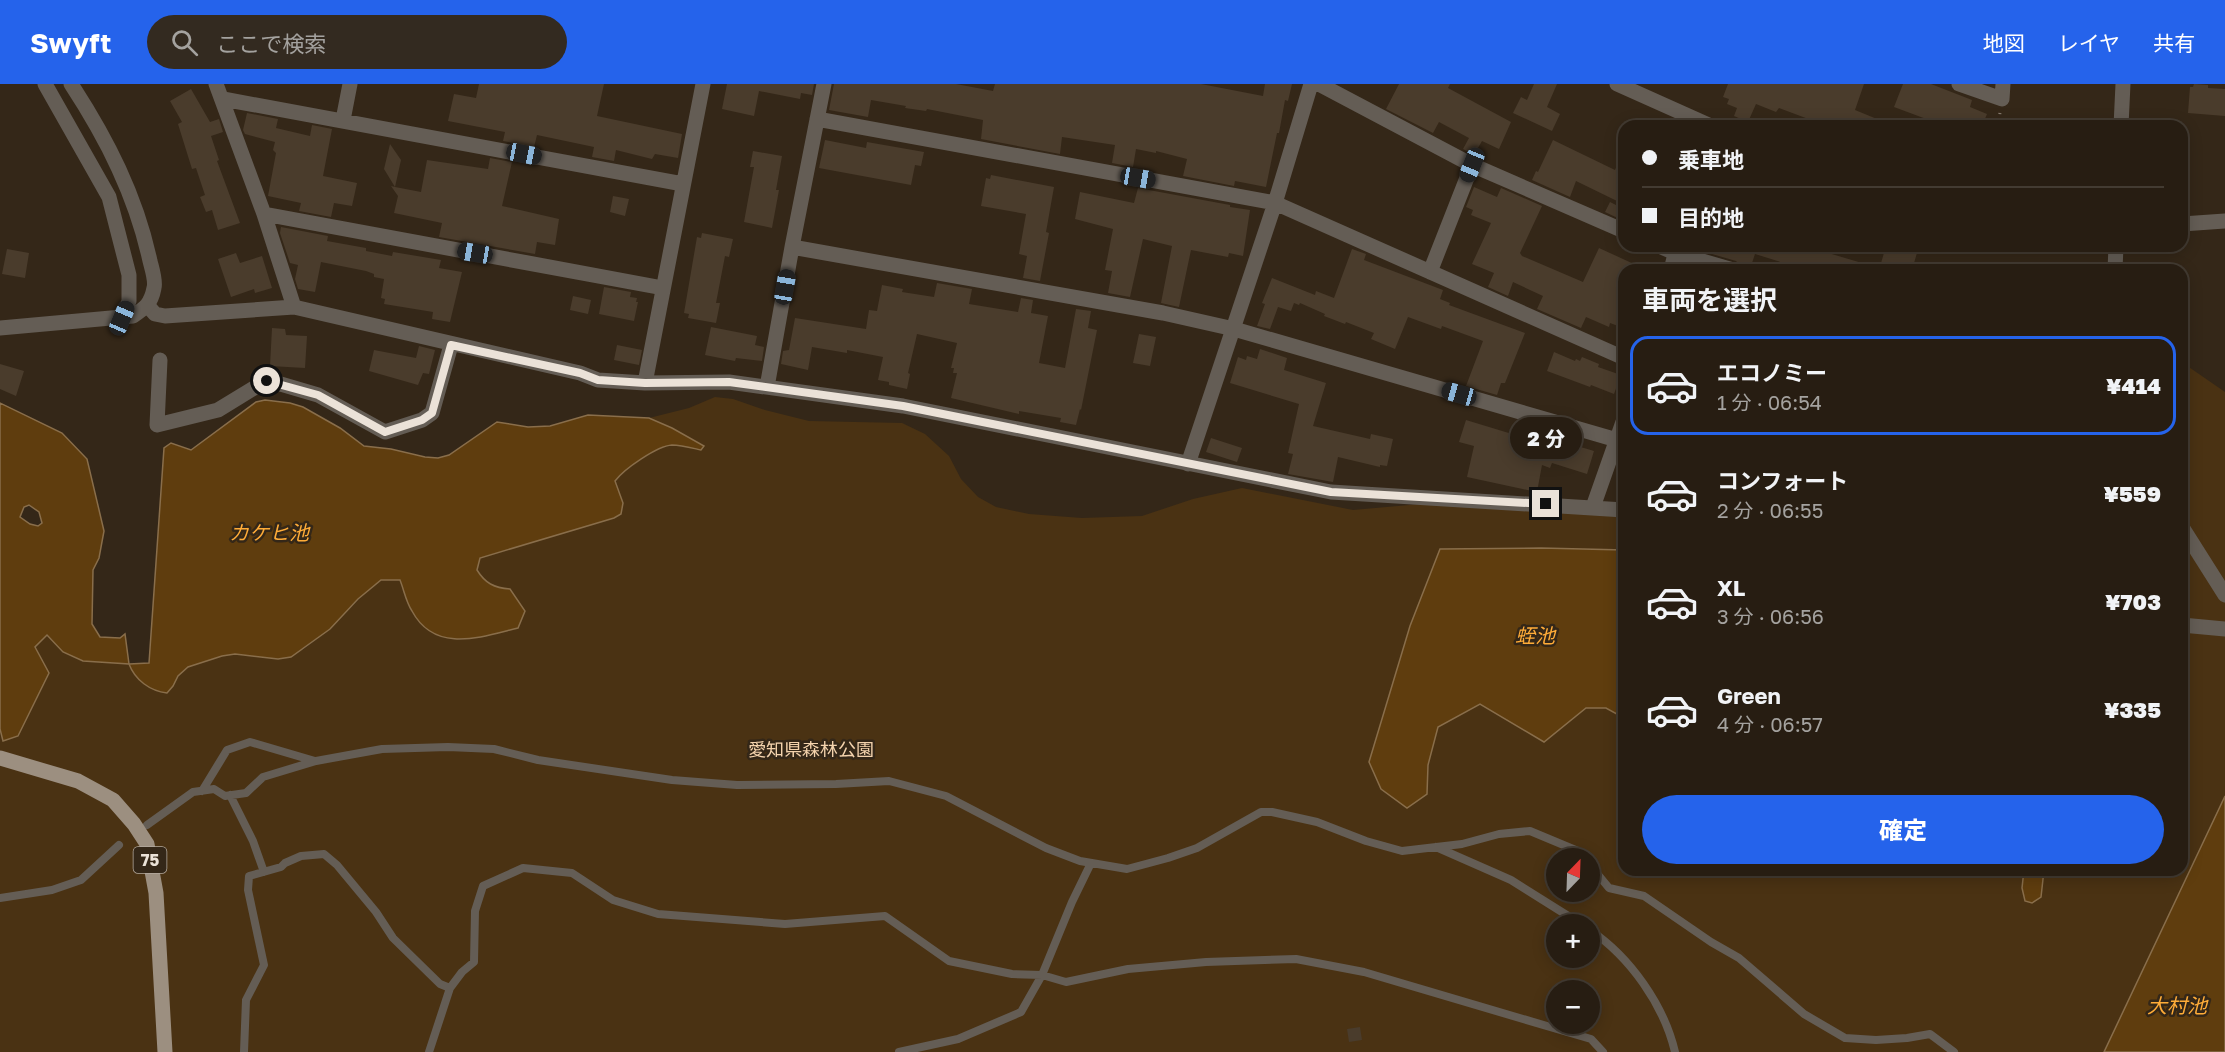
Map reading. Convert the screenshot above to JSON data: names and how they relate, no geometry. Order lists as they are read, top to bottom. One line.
{"streets":{"main road":["75"]},"water":["カケヒ池","蛭池","大村池"],"parks":["愛知県森林公園"],"north":"top right","page":{"header":"Swyft","search":"ここで検索","nav":["地図","レイヤ","共有"],"banner":["乗車地","目的地"],"heading":"車両を選択","list":[{"name":"エコノミー","note":"1 分 · 06:54","value":"¥414"},{"name":"コンフォート","note":"2 分 · 06:55","value":"¥559"},{"name":"XL","note":"3 分 · 06:56","value":"¥703"},{"name":"Green","note":"4 分 · 06:57","value":"¥335"}],"bubble":"2 分","buttons":"確定","map_buttons":["+","−"]}}
